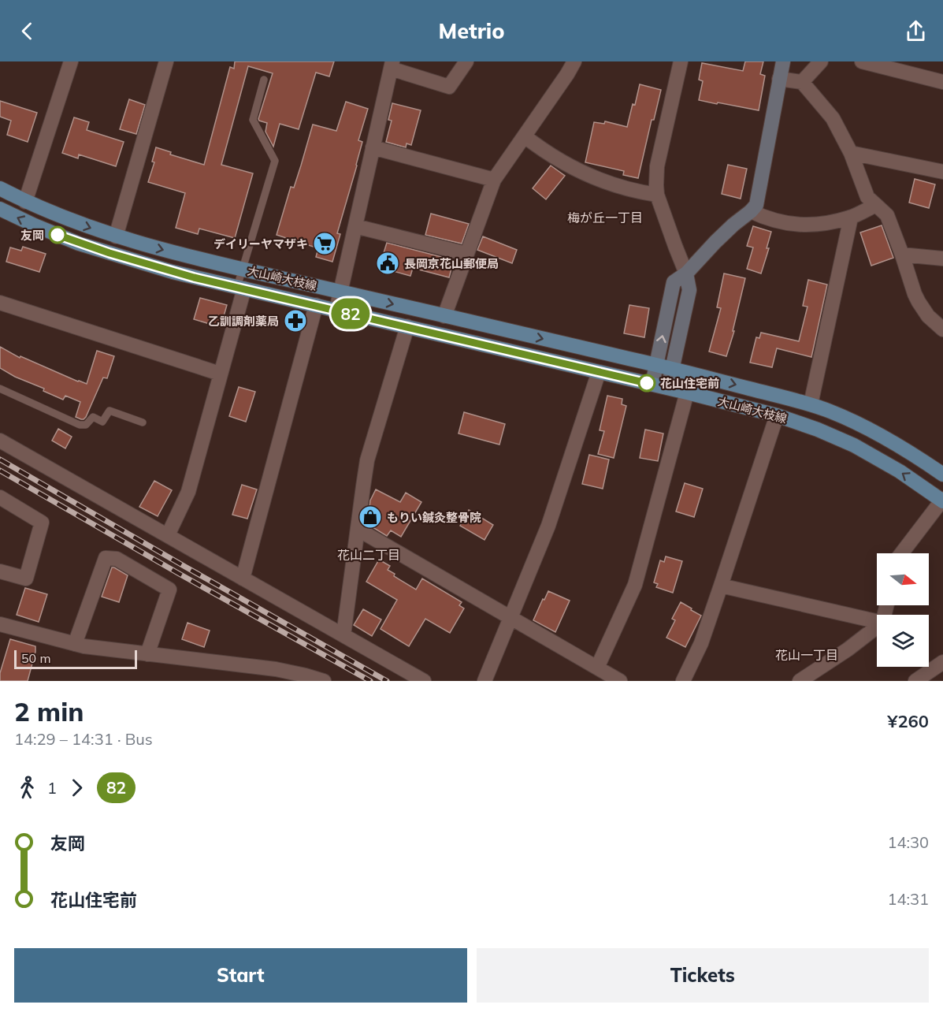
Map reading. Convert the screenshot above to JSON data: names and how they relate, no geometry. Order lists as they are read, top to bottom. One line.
{"streets":{"main road":["大山崎大枝線"]},"districts":["梅が丘一丁目","花山二丁目","花山一丁目"],"places":{"other":["友岡","花山住宅前"],"supermarket":["デイリーヤマザキ"],"public building":["長岡京花山郵便局"],"pharmacy":["乙訓調剤薬局"],"shop":["もりい鍼灸整骨院"]},"lines":["bus line 82"],"scale_bar":"50 m","north":"right","page":{"header":"Metrio","on_map":"82","scale":"50 m","heading":["2 min","14:29 – 14:31 · Bus","¥260"],"legs":["1","82"],"list":[{"name":"友岡","value":"14:30"},{"name":"花山住宅前","value":"14:31"}],"buttons":["Start","Tickets"]}}
